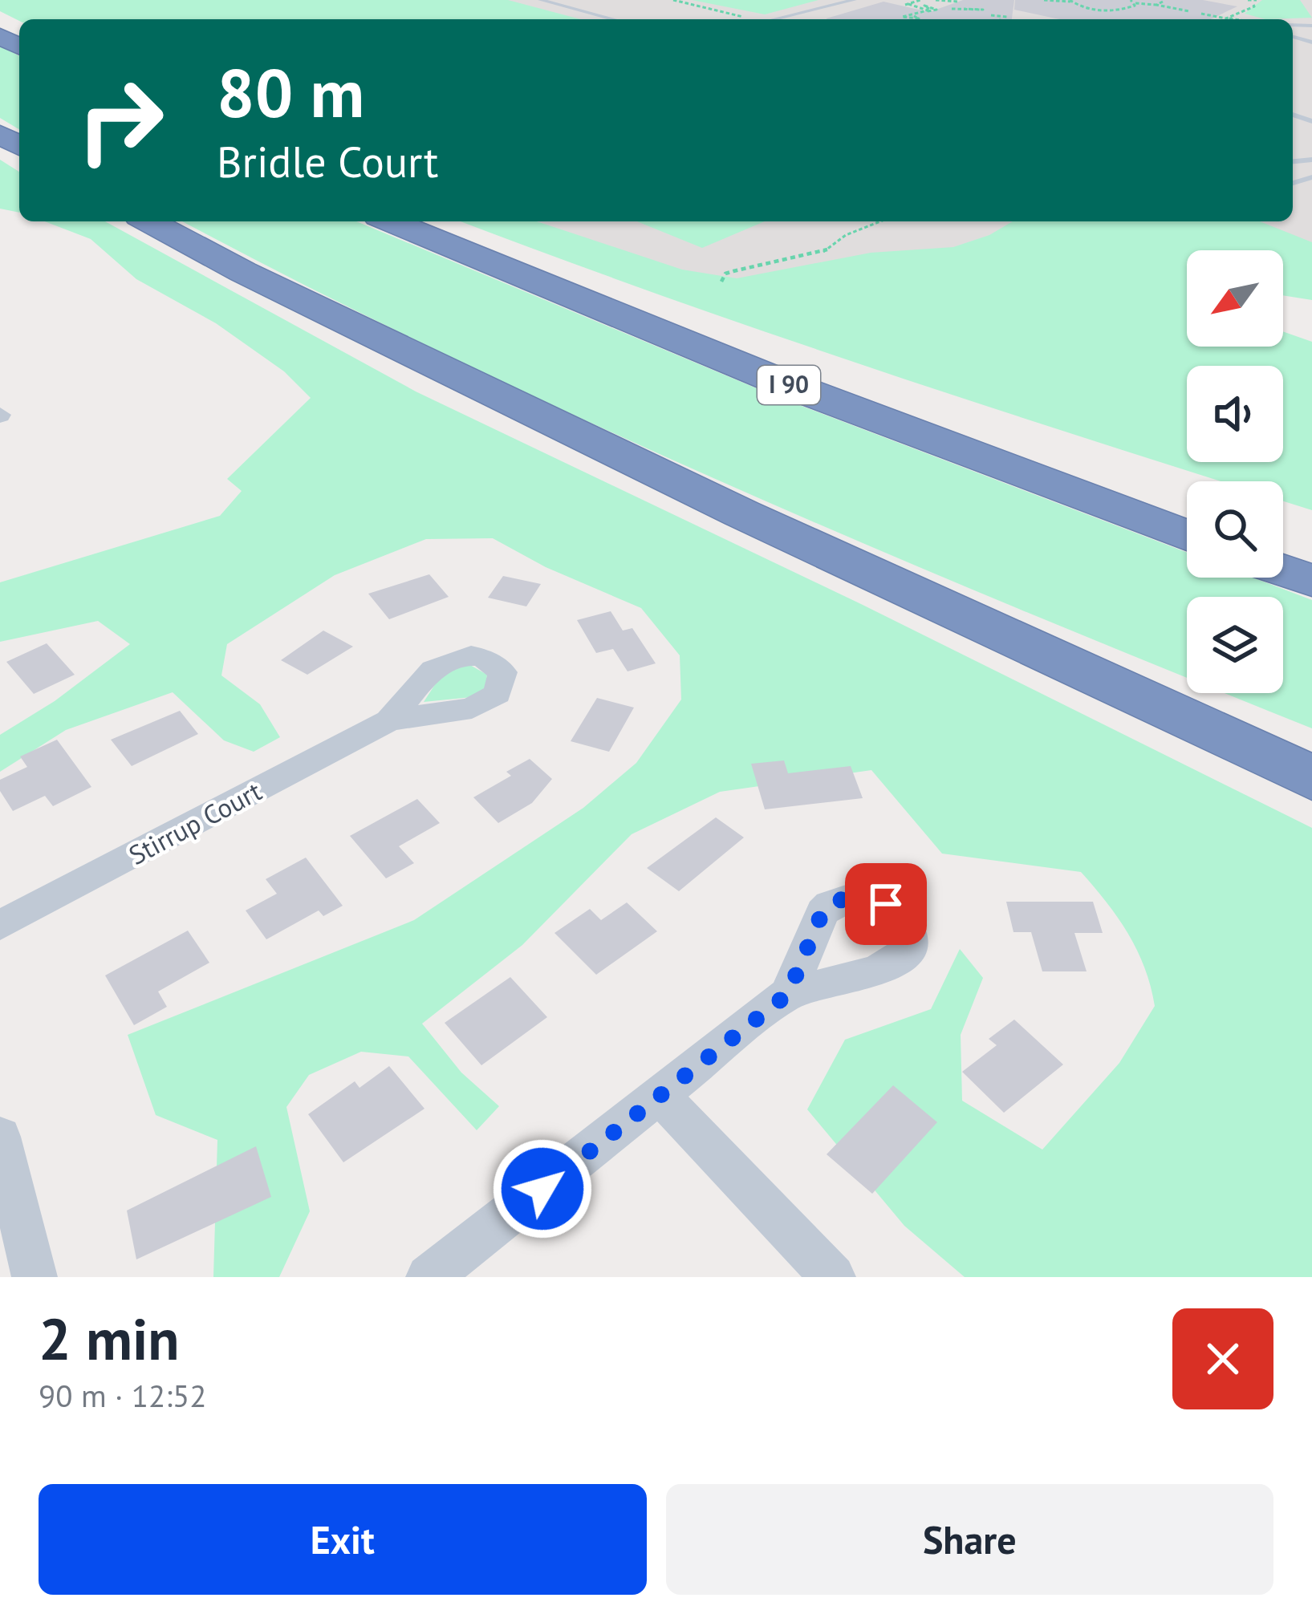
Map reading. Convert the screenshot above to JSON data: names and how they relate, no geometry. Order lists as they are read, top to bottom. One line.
{"streets":{"highway":["I 90"],"street":["Stirrup Court"]},"north":"bottom left","page":{"turn":["80 m","Bridle Court"],"heading":["2 min","90 m · 12:52"],"buttons":["Exit","Share"]}}
